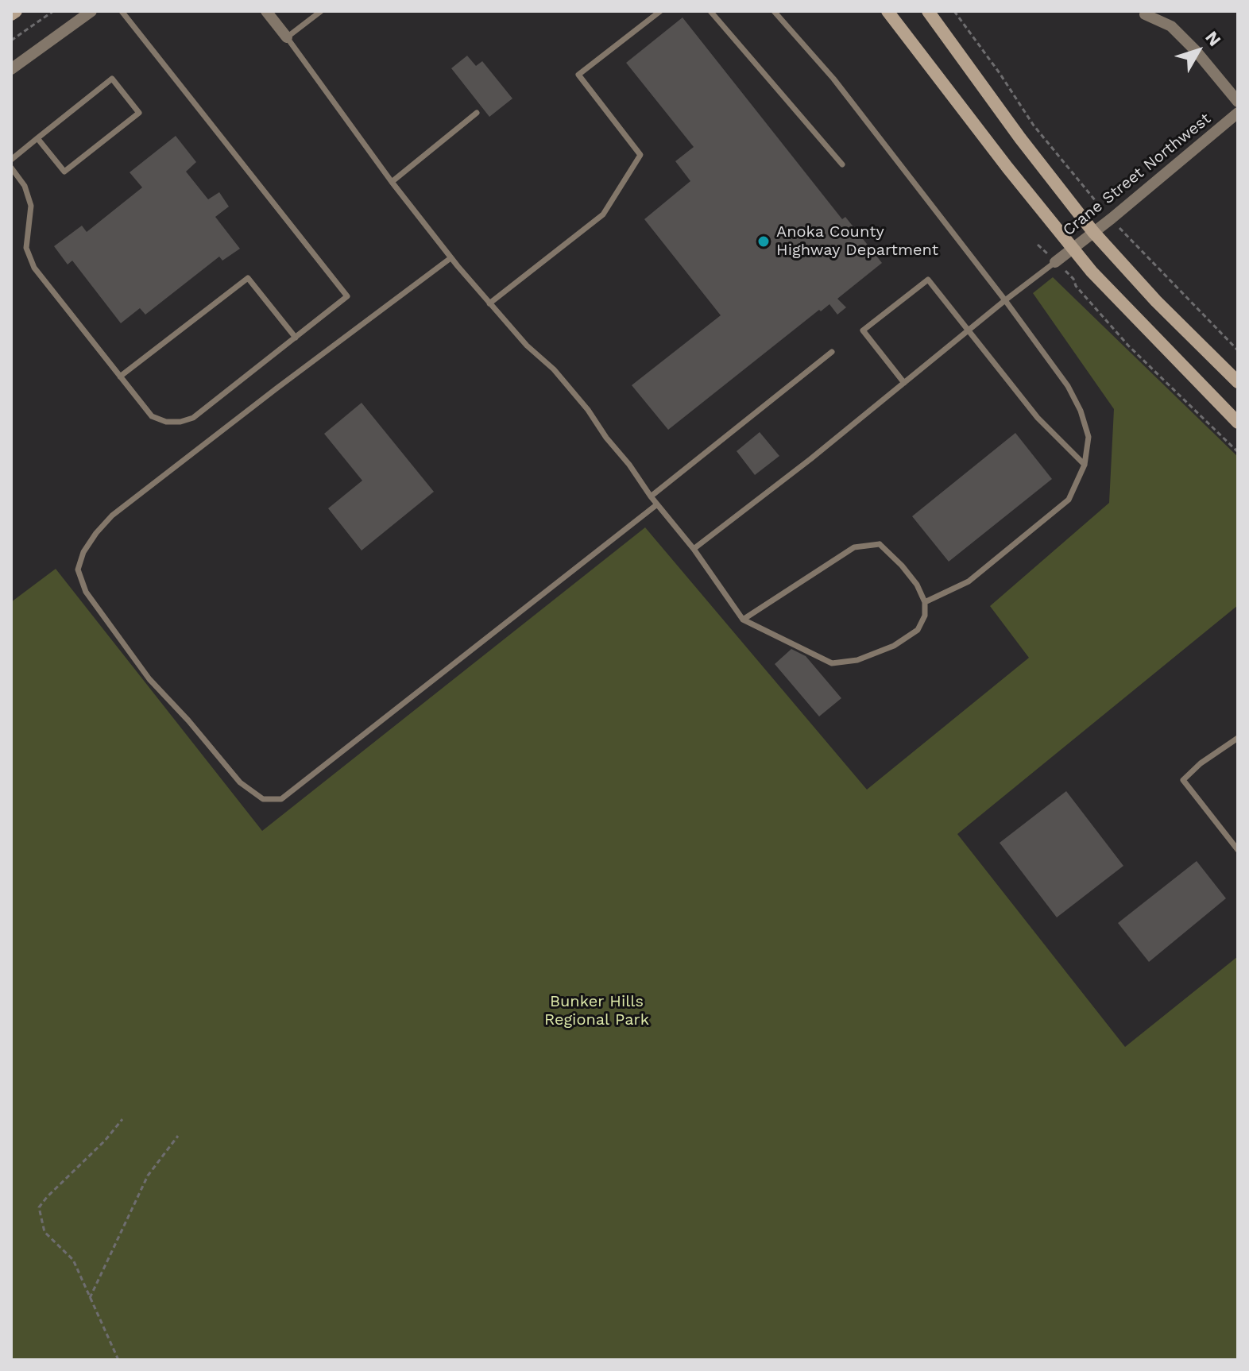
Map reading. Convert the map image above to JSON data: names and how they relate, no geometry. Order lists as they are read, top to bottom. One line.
{"streets":{"street":["Crane Street Northwest"]},"parks":["Bunker Hills Regional Park"],"places":["Anoka County Highway Department"],"north":"top right"}
